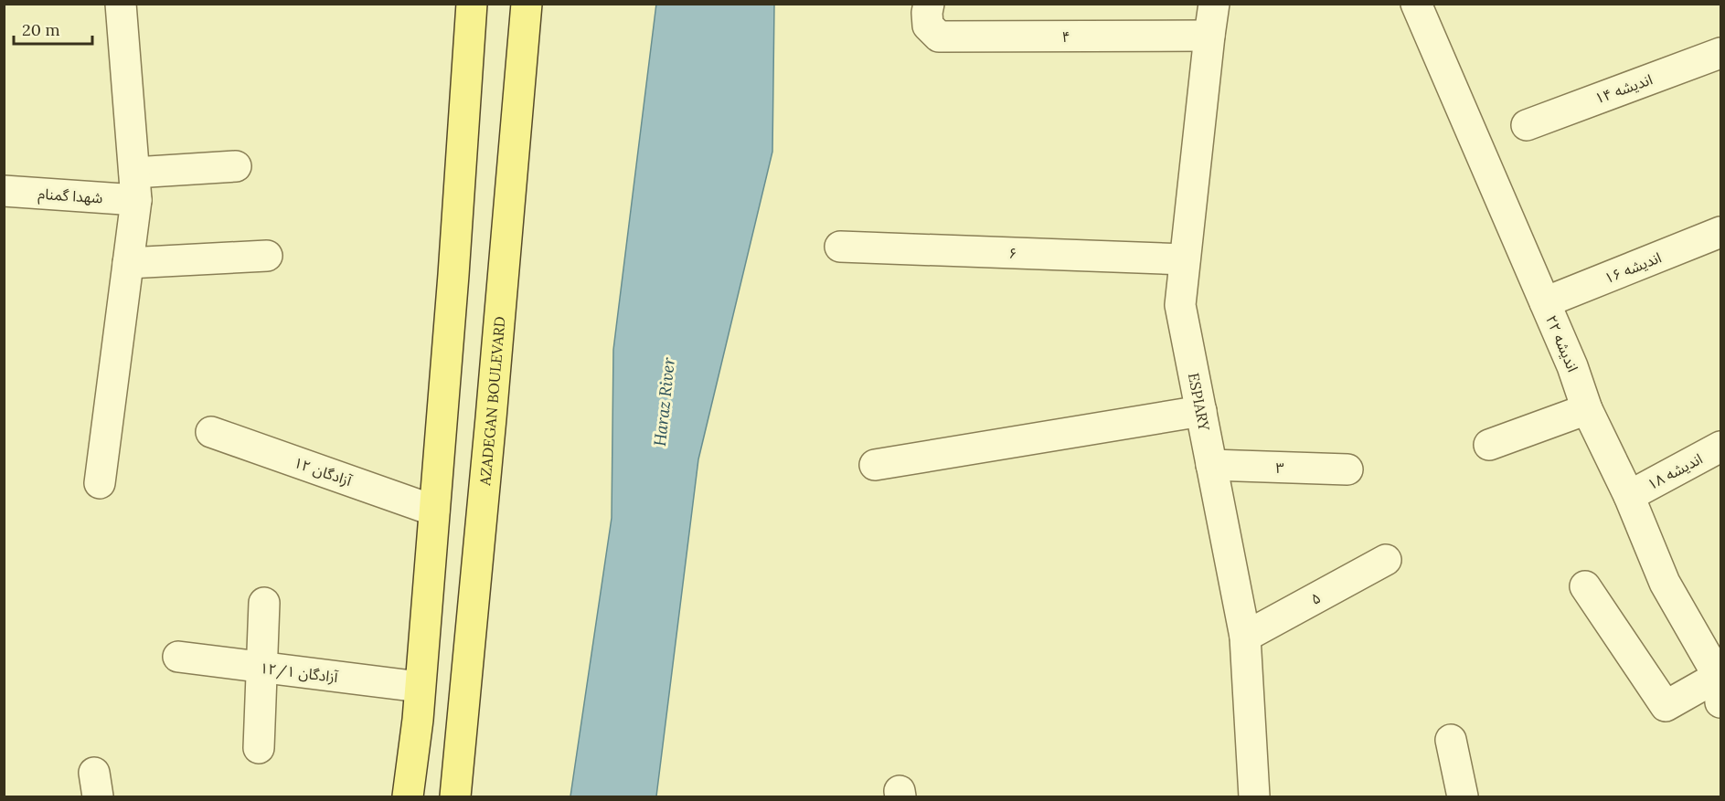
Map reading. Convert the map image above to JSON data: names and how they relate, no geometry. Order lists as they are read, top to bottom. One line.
{"streets":{"main road":["AZADEGAN BOULEVARD"],"street":["۴","اندیشه ۱۴","شهدا گمنام","۶","اندیشه ۱۶","اندیشه ۲۲","ESPIARY","۳","آزادگان ۱۲","اندیشه ۱۸","۵","آزادگان ۱۲/۱"]},"crossings":[["۴","ESPIARY"],["۶","ESPIARY"],["اندیشه ۱۶","اندیشه ۲۲"],["اندیشه ۲۲","اندیشه ۱۸"],["ESPIARY","۳"],["ESPIARY","۵"]],"water":["Haraz River"],"scale_bar":"20 m"}
